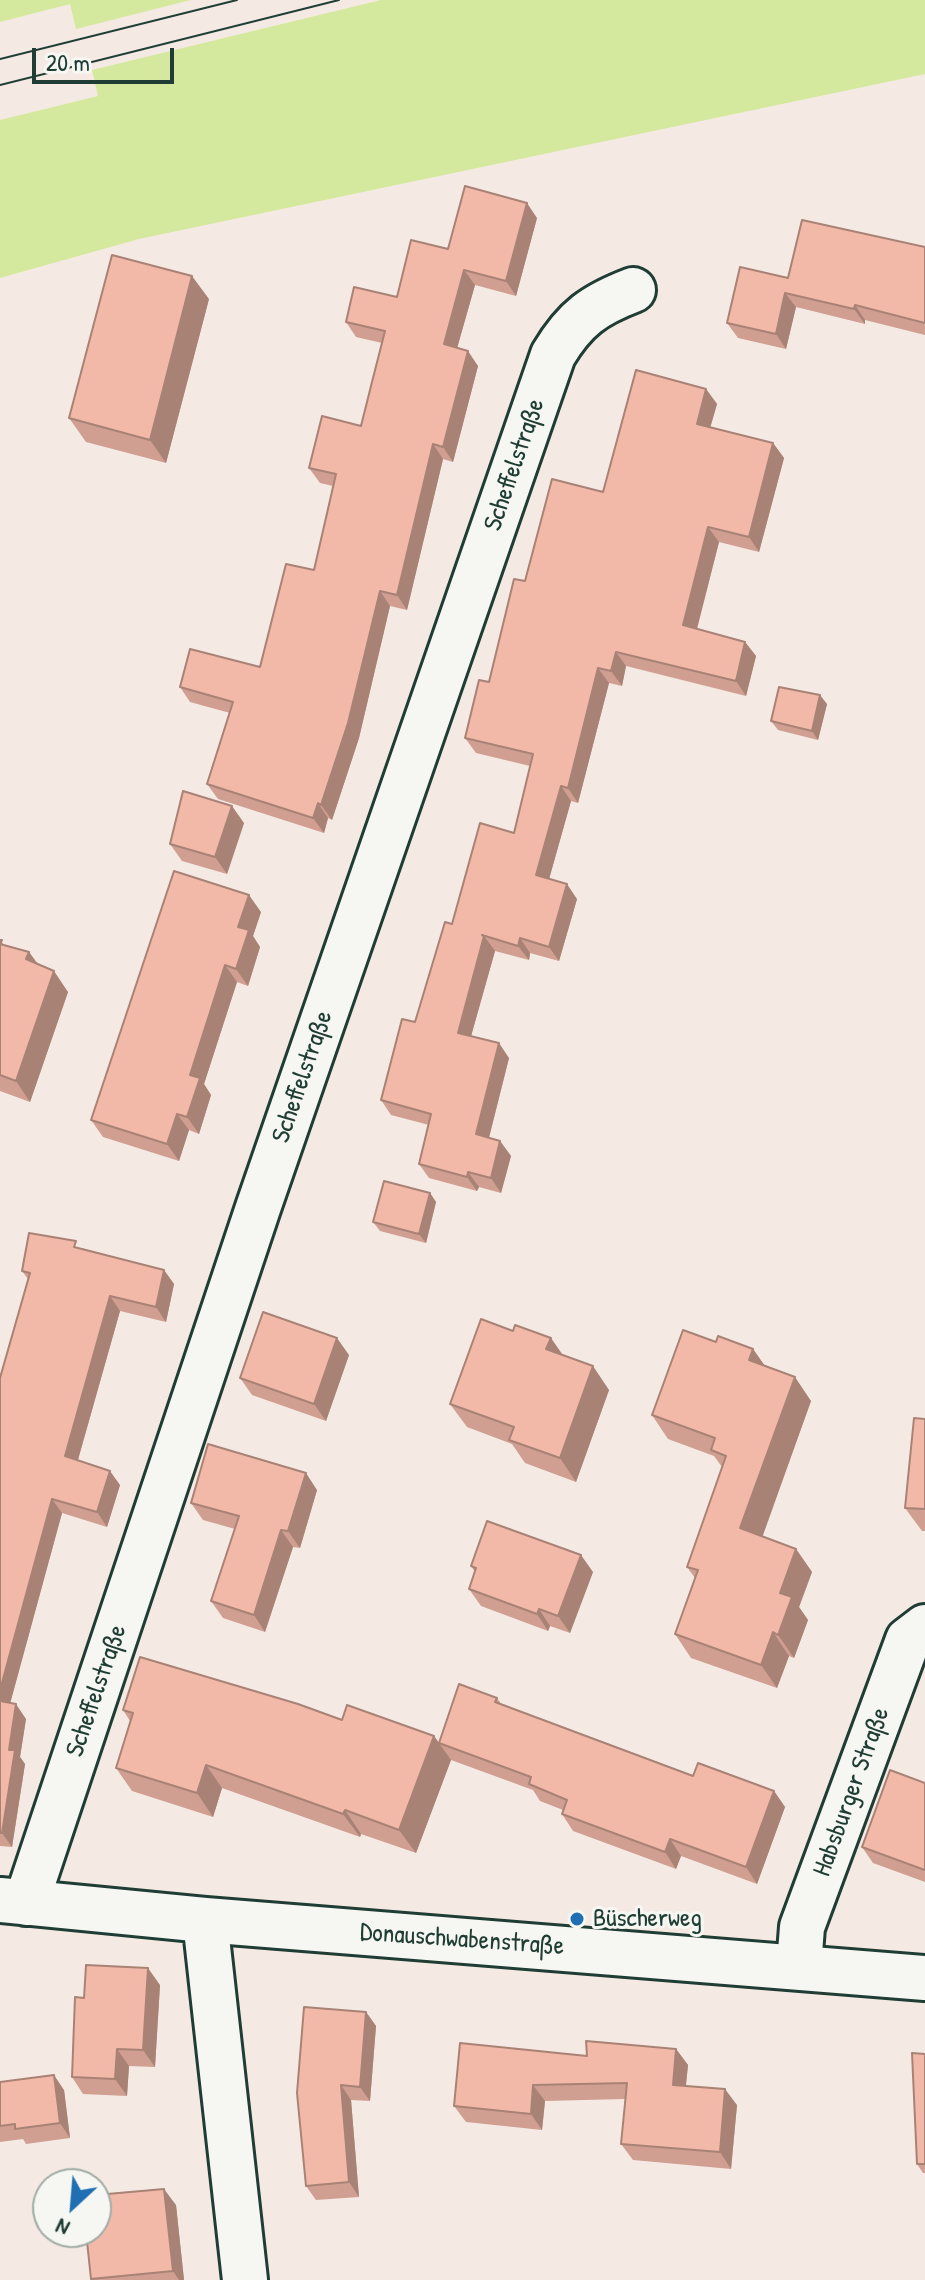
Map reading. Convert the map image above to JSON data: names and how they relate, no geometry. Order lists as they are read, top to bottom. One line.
{"streets":{"street":["Scheffelstraße","Habsburger Straße","Donauschwabenstraße"]},"crossings":[["Scheffelstraße","Donauschwabenstraße"],["Habsburger Straße","Donauschwabenstraße"]],"places":["Büscherweg"],"scale_bar":"20 m","north":"bottom left"}
